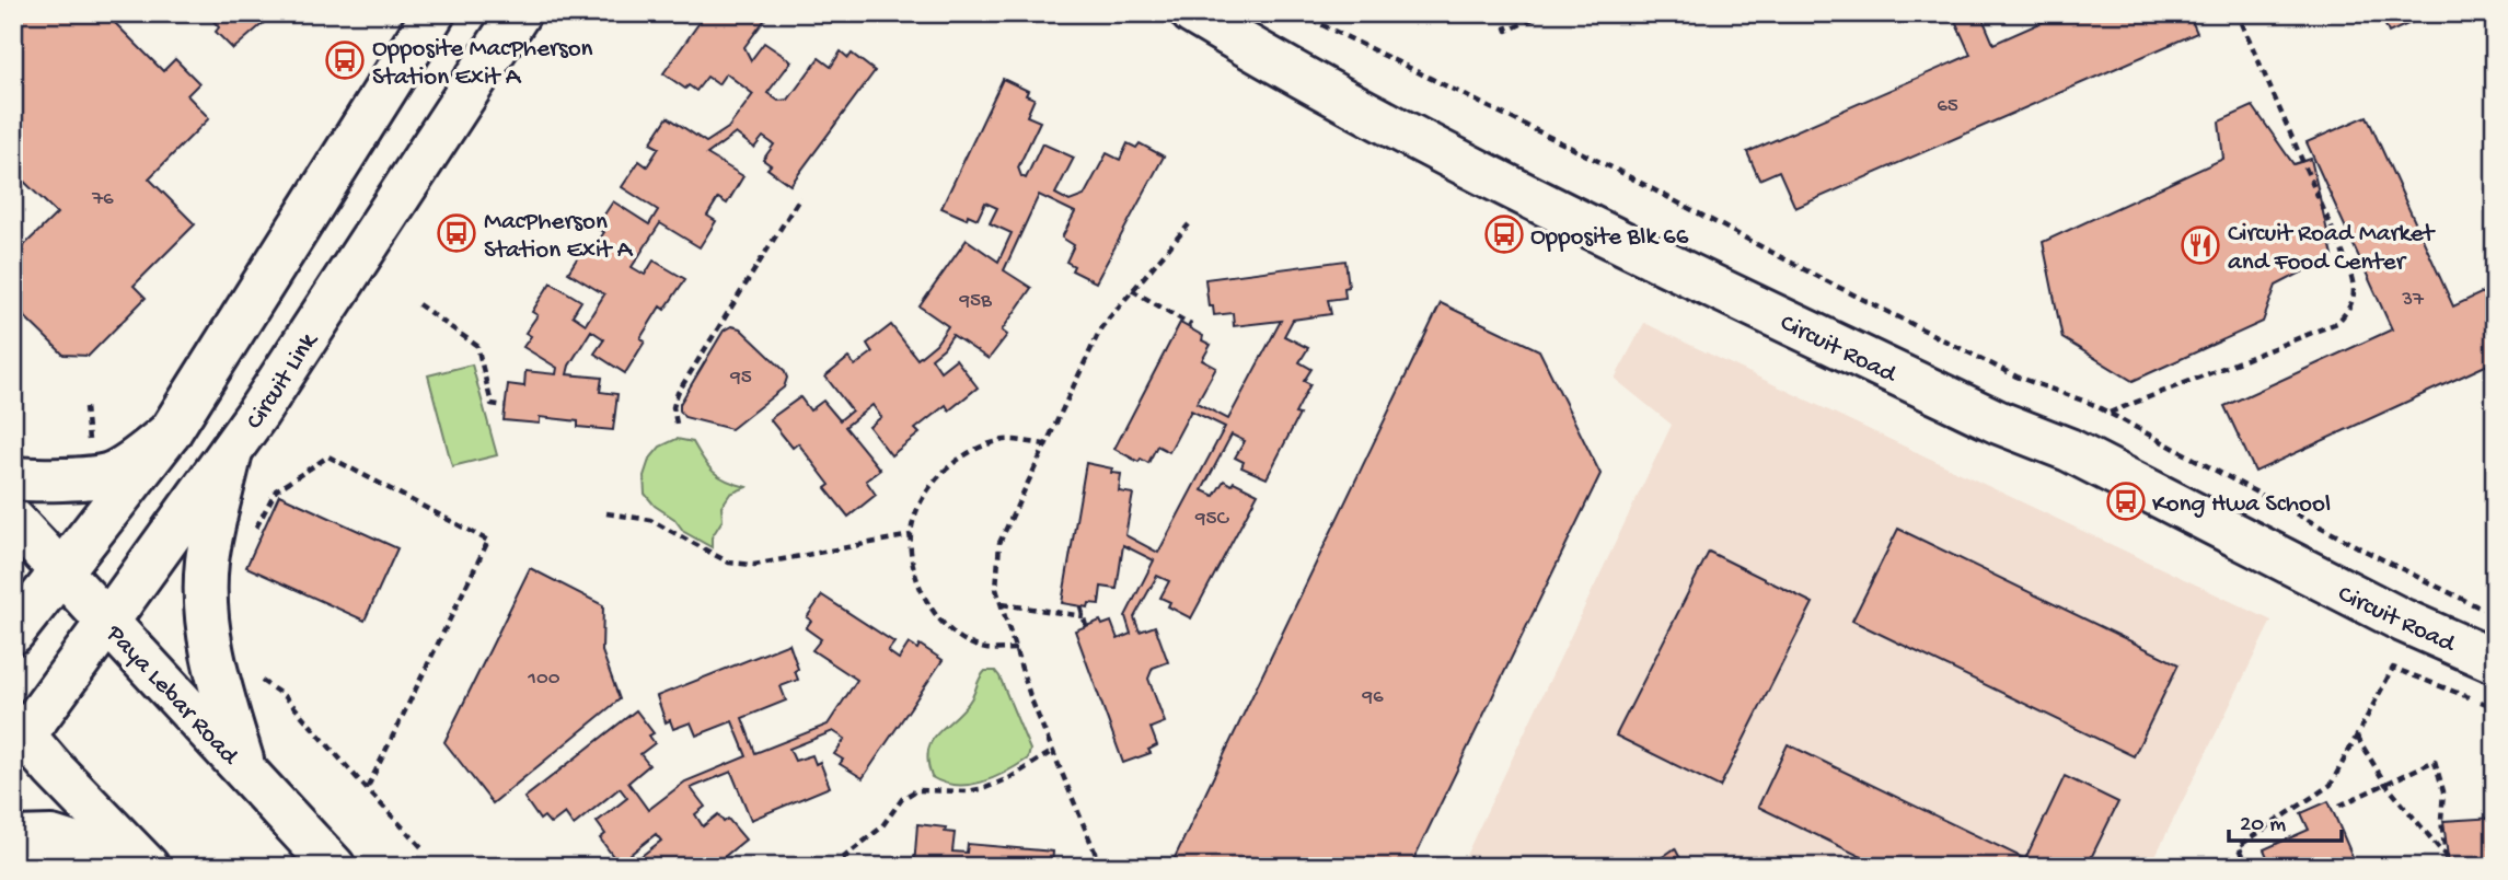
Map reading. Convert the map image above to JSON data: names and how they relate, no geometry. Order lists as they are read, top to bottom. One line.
{"streets":{"street":["Circuit Road","Circuit Link","Paya Lebar Road"]},"crossings":[["Circuit Link","Paya Lebar Road"]],"places":{"bus stop":["Opposite MacPherson Station Exit A","MacPherson Station Exit A","Opposite Blk 66","Kong Hwa School"],"restaurant":["Circuit Road Market and Food Center"]},"house_numbers":["65","76","37","95B","95","95C","100","96"],"scale_bar":"20 m"}
